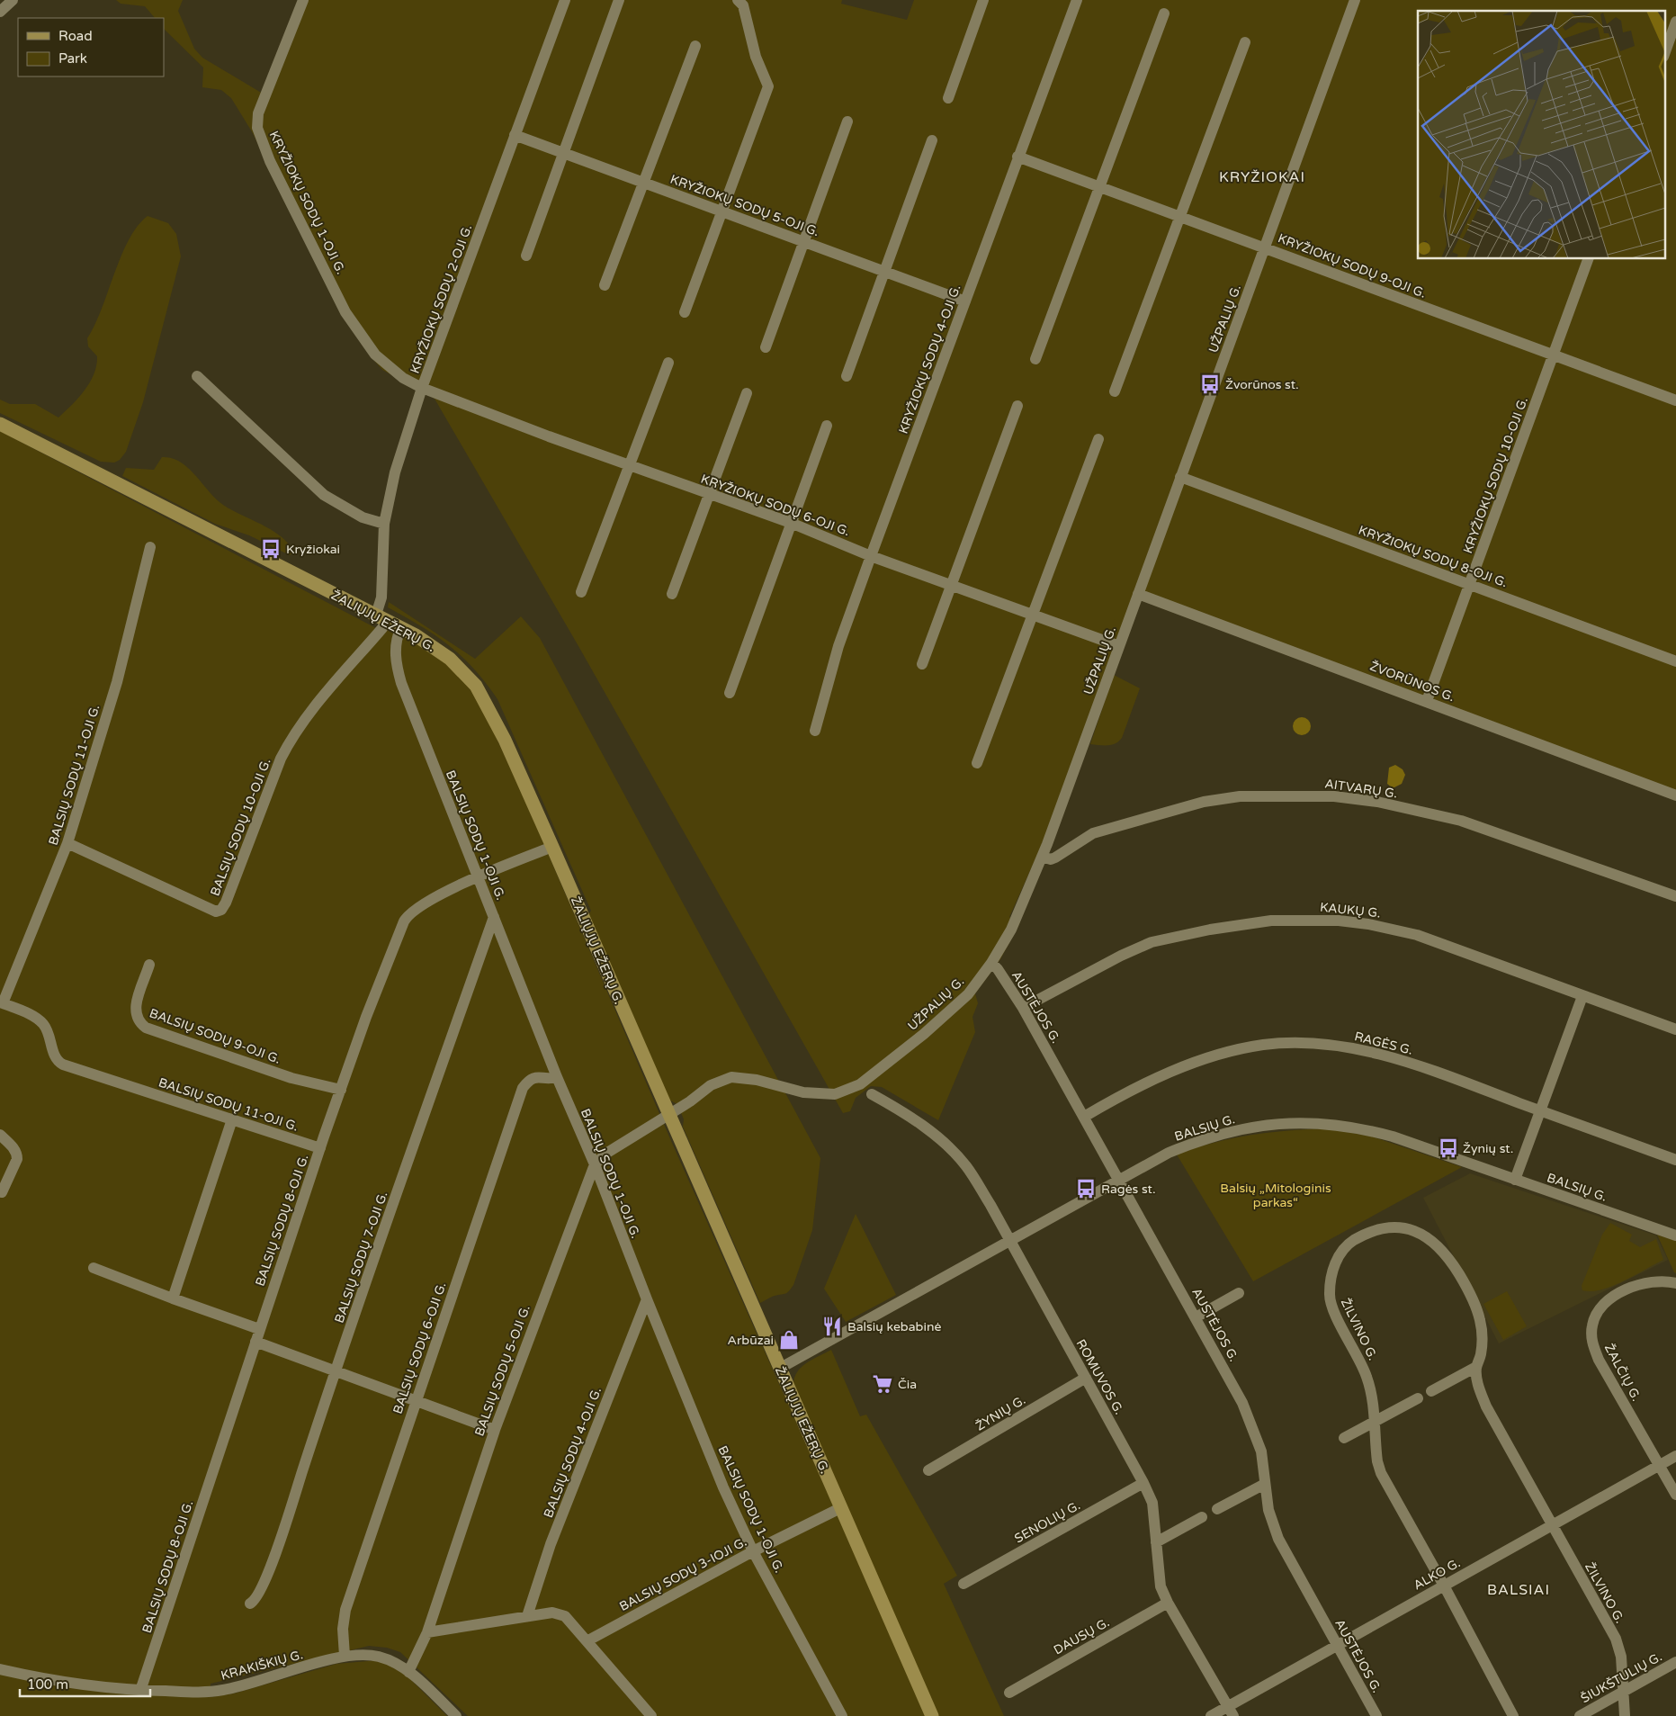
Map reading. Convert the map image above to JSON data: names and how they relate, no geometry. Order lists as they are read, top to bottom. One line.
{"streets":{"main road":["ŽALIŲJŲ EŽERŲ G."],"street":["KRYŽIOKŲ SODŲ 1-OJI G.","KRYŽIOKŲ SODŲ 5-OJI G.","KRYŽIOKŲ SODŲ 9-OJI G.","KRYŽIOKŲ SODŲ 2-OJI G.","UŽPALIŲ G.","KRYŽIOKŲ SODŲ 4-OJI G.","KRYŽIOKŲ SODŲ 10-OJI G.","KRYŽIOKŲ SODŲ 6-OJI G.","KRYŽIOKŲ SODŲ 8-OJI G.","ŽVORŪNOS G.","BALSIŲ SODŲ 11-OJI G.","AITVARŲ G.","BALSIŲ SODŲ 10-OJI G.","BALSIŲ SODŲ 1-OJI G.","KAUKŲ G.","AUSTĖJOS G.","BALSIŲ SODŲ 9-OJI G.","RAGĖS G.","BALSIŲ G.","BALSIŲ SODŲ 8-OJI G.","BALSIŲ SODŲ 7-OJI G.","ŽILVINO G.","BALSIŲ SODŲ 6-OJI G.","BALSIŲ SODŲ 5-OJI G.","ŽALČIŲ G.","ROMUVOS G.","ŽYNIŲ G.","BALSIŲ SODŲ 4-OJI G.","SENOLIŲ G.","BALSIŲ SODŲ 3-IOJI G.","ALKO G.","DAUSŲ G.","KRAKIŠKIŲ G.","ŠIUKŠTULIŲ G."]},"crossings":[["KRYŽIOKŲ SODŲ 1-OJI G.","KRYŽIOKŲ SODŲ 2-OJI G."],["KRYŽIOKŲ SODŲ 1-OJI G.","KRYŽIOKŲ SODŲ 6-OJI G."],["KRYŽIOKŲ SODŲ 5-OJI G.","KRYŽIOKŲ SODŲ 2-OJI G."],["KRYŽIOKŲ SODŲ 5-OJI G.","KRYŽIOKŲ SODŲ 4-OJI G."],["KRYŽIOKŲ SODŲ 9-OJI G.","UŽPALIŲ G."],["KRYŽIOKŲ SODŲ 9-OJI G.","KRYŽIOKŲ SODŲ 4-OJI G."],["KRYŽIOKŲ SODŲ 9-OJI G.","KRYŽIOKŲ SODŲ 10-OJI G."],["KRYŽIOKŲ SODŲ 2-OJI G.","KRYŽIOKŲ SODŲ 6-OJI G."],["KRYŽIOKŲ SODŲ 2-OJI G.","ŽALIŲJŲ EŽERŲ G."],["KRYŽIOKŲ SODŲ 2-OJI G.","BALSIŲ SODŲ 10-OJI G."],["UŽPALIŲ G.","KRYŽIOKŲ SODŲ 6-OJI G."],["UŽPALIŲ G.","KRYŽIOKŲ SODŲ 8-OJI G."],["UŽPALIŲ G.","ŽALIŲJŲ EŽERŲ G."],["UŽPALIŲ G.","ŽVORŪNOS G."],["UŽPALIŲ G.","AITVARŲ G."],["UŽPALIŲ G.","AUSTĖJOS G."],["UŽPALIŲ G.","BALSIŲ SODŲ 5-OJI G."],["KRYŽIOKŲ SODŲ 4-OJI G.","KRYŽIOKŲ SODŲ 6-OJI G."],["KRYŽIOKŲ SODŲ 10-OJI G.","KRYŽIOKŲ SODŲ 8-OJI G."],["KRYŽIOKŲ SODŲ 10-OJI G.","ŽVORŪNOS G."],["ŽALIŲJŲ EŽERŲ G.","BALSIŲ SODŲ 10-OJI G."],["ŽALIŲJŲ EŽERŲ G.","BALSIŲ SODŲ 1-OJI G."],["ŽALIŲJŲ EŽERŲ G.","BALSIŲ G."],["ŽALIŲJŲ EŽERŲ G.","BALSIŲ SODŲ 8-OJI G."],["ŽALIŲJŲ EŽERŲ G.","BALSIŲ SODŲ 5-OJI G."],["ŽALIŲJŲ EŽERŲ G.","BALSIŲ SODŲ 3-IOJI G."],["BALSIŲ SODŲ 11-OJI G.","BALSIŲ SODŲ 10-OJI G."],["BALSIŲ SODŲ 11-OJI G.","BALSIŲ SODŲ 8-OJI G."],["BALSIŲ SODŲ 1-OJI G.","BALSIŲ SODŲ 8-OJI G."],["BALSIŲ SODŲ 1-OJI G.","BALSIŲ SODŲ 7-OJI G."],["BALSIŲ SODŲ 1-OJI G.","BALSIŲ SODŲ 6-OJI G."],["BALSIŲ SODŲ 1-OJI G.","BALSIŲ SODŲ 5-OJI G."],["BALSIŲ SODŲ 1-OJI G.","BALSIŲ SODŲ 4-OJI G."],["BALSIŲ SODŲ 1-OJI G.","BALSIŲ SODŲ 3-IOJI G."],["KAUKŲ G.","AUSTĖJOS G."],["AUSTĖJOS G.","RAGĖS G."],["AUSTĖJOS G.","BALSIŲ G."],["AUSTĖJOS G.","ALKO G."],["BALSIŲ SODŲ 9-OJI G.","BALSIŲ SODŲ 8-OJI G."],["BALSIŲ G.","ROMUVOS G."],["BALSIŲ SODŲ 8-OJI G.","KRAKIŠKIŲ G."],["ŽILVINO G.","ALKO G."],["ŽILVINO G.","ŠIUKŠTULIŲ G."],["BALSIŲ SODŲ 6-OJI G.","KRAKIŠKIŲ G."],["BALSIŲ SODŲ 5-OJI G.","KRAKIŠKIŲ G."],["ŽALČIŲ G.","ALKO G."],["ROMUVOS G.","ŽYNIŲ G."],["ROMUVOS G.","SENOLIŲ G."],["ROMUVOS G.","ALKO G."],["ROMUVOS G.","DAUSŲ G."]],"districts":["KRYŽIOKAI","BALSIAI"],"parks":["Balsių „Mitologinis parkas“"],"places":{"bus stop":["Žvorūnos st.","Kryžiokai","Žynių st.","Ragės st."],"restaurant":["Balsių kebabinė"],"shop":["Arbūzai"],"supermarket":["Čia"]},"legend":["Road","Park"],"scale_bar":"100 m"}
